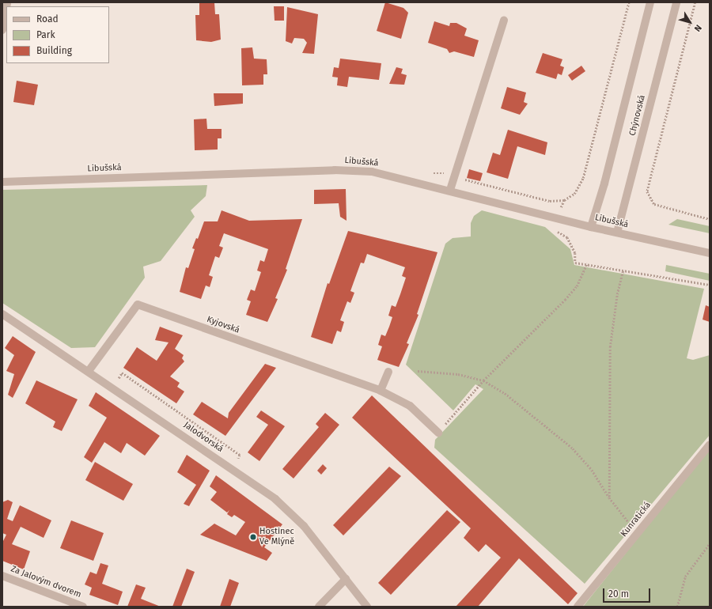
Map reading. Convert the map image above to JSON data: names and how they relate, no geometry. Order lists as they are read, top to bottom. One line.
{"streets":{"street":["Chýnovská","Libušská","Kyjovská","Jalodvorská","Kunratická","Za Jalovým dvorem"]},"crossings":[["Chýnovská","Libušská"],["Kyjovská","Jalodvorská"]],"places":["Hostinec Ve Mlýně"],"legend":["Road","Park","Building"],"scale_bar":"20 m","north":"bottom right"}
